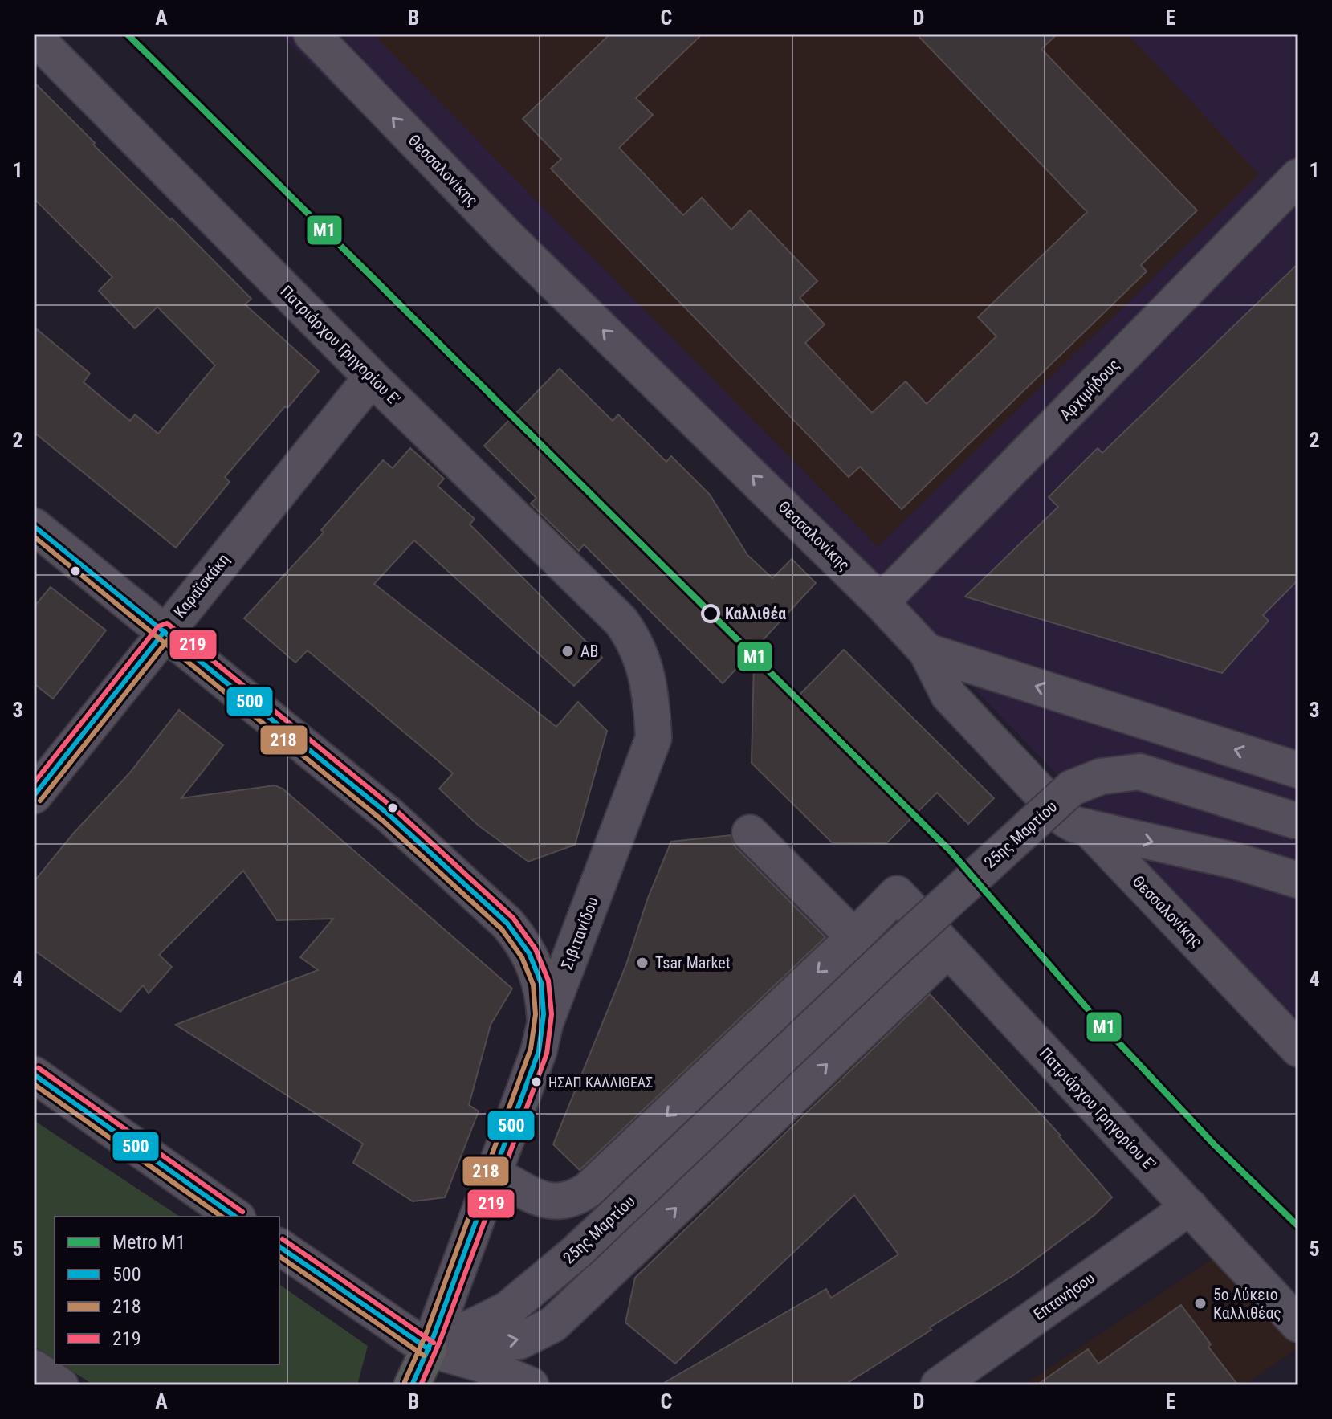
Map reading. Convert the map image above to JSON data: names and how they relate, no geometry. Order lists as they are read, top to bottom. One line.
{"streets":{"main road":["Σιβιτανίδου"],"street":["Θεσσαλονίκης","Πατριάρχου Γρηγορίου Ε'","Αρχιμήδους","Καραϊσκάκη","25ης Μαρτίου","Επτανήσου"]},"crossings":[["Θεσσαλονίκης","Αρχιμήδους"],["Πατριάρχου Γρηγορίου Ε'","Καραϊσκάκη"],["Πατριάρχου Γρηγορίου Ε'","Σιβιτανίδου"],["Πατριάρχου Γρηγορίου Ε'","Επτανήσου"],["25ης Μαρτίου","Σιβιτανίδου"]],"one_way":["Θεσσαλονίκης"],"places":["Καλλιθέα","ΑΒ","Tsar Market","ΗΣΑΠ ΚΑΛΛΙΘΕΑΣ","5ο Λύκειο Καλλιθέας"],"lines":["metro line Μ1","transit line 500","transit line 218","transit line 219"],"legend":["Metro Μ1","500","218","219"],"grid":{"columns":["A","B","C","D","E"],"rows":["1","2","3","4","5"]}}
